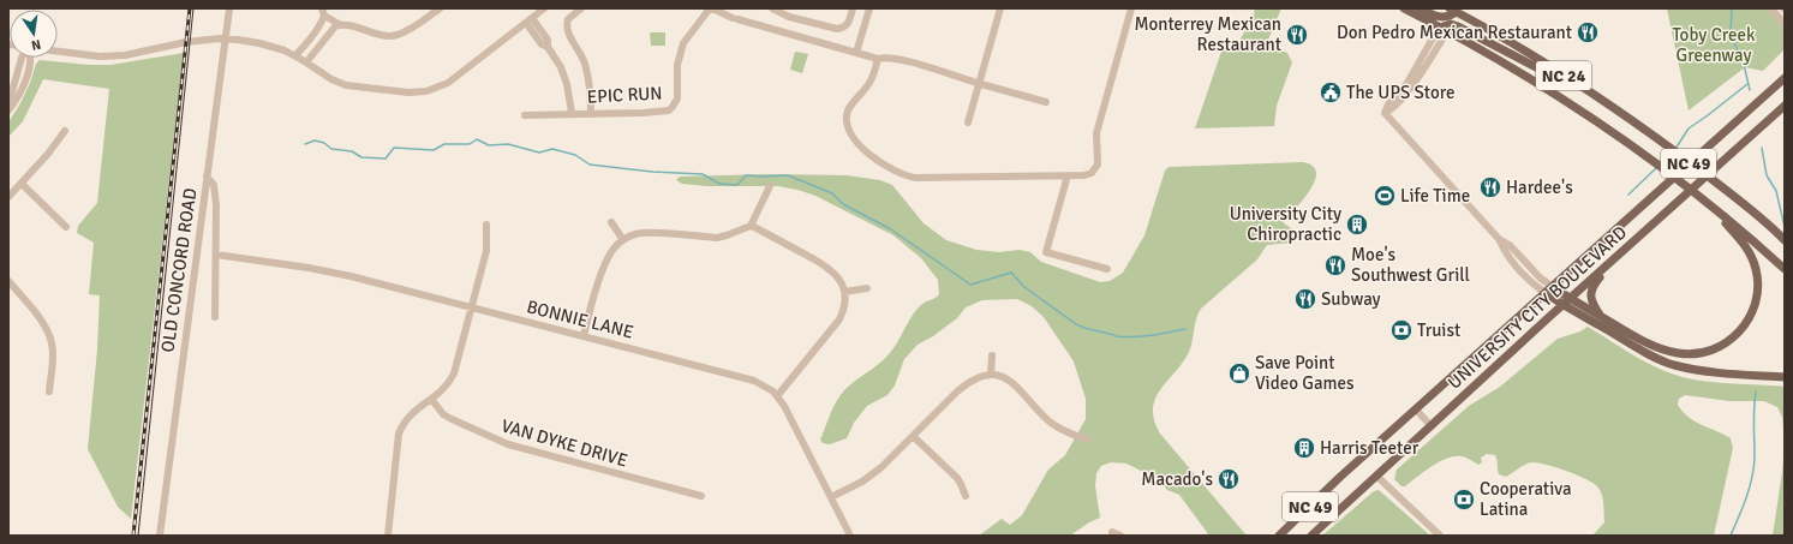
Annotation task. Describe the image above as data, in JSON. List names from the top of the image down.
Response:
{
  "streets": {
    "main road": ["NC 24", "NC 49", "UNIVERSITY CITY BOULEVARD"],
    "street": [
      "EPIC RUN",
      "OLD CONCORD ROAD",
      "BONNIE LANE",
      "VAN DYKE DRIVE"
    ]
  },
  "parks": ["Toby Creek Greenway"],
  "places": {
    "restaurant": [
      "Don Pedro Mexican Restaurant",
      "Monterrey Mexican Restaurant",
      "Hardee's",
      "Moe's Southwest Grill",
      "Subway",
      "Macado's"
    ],
    "public building": ["The UPS Store"],
    "sports": ["Life Time"],
    "building": ["University City Chiropractic", "Harris Teeter"],
    "bank": ["Truist", "Cooperativa Latina"],
    "shop": ["Save Point Video Games"]
  },
  "north": "bottom"
}
